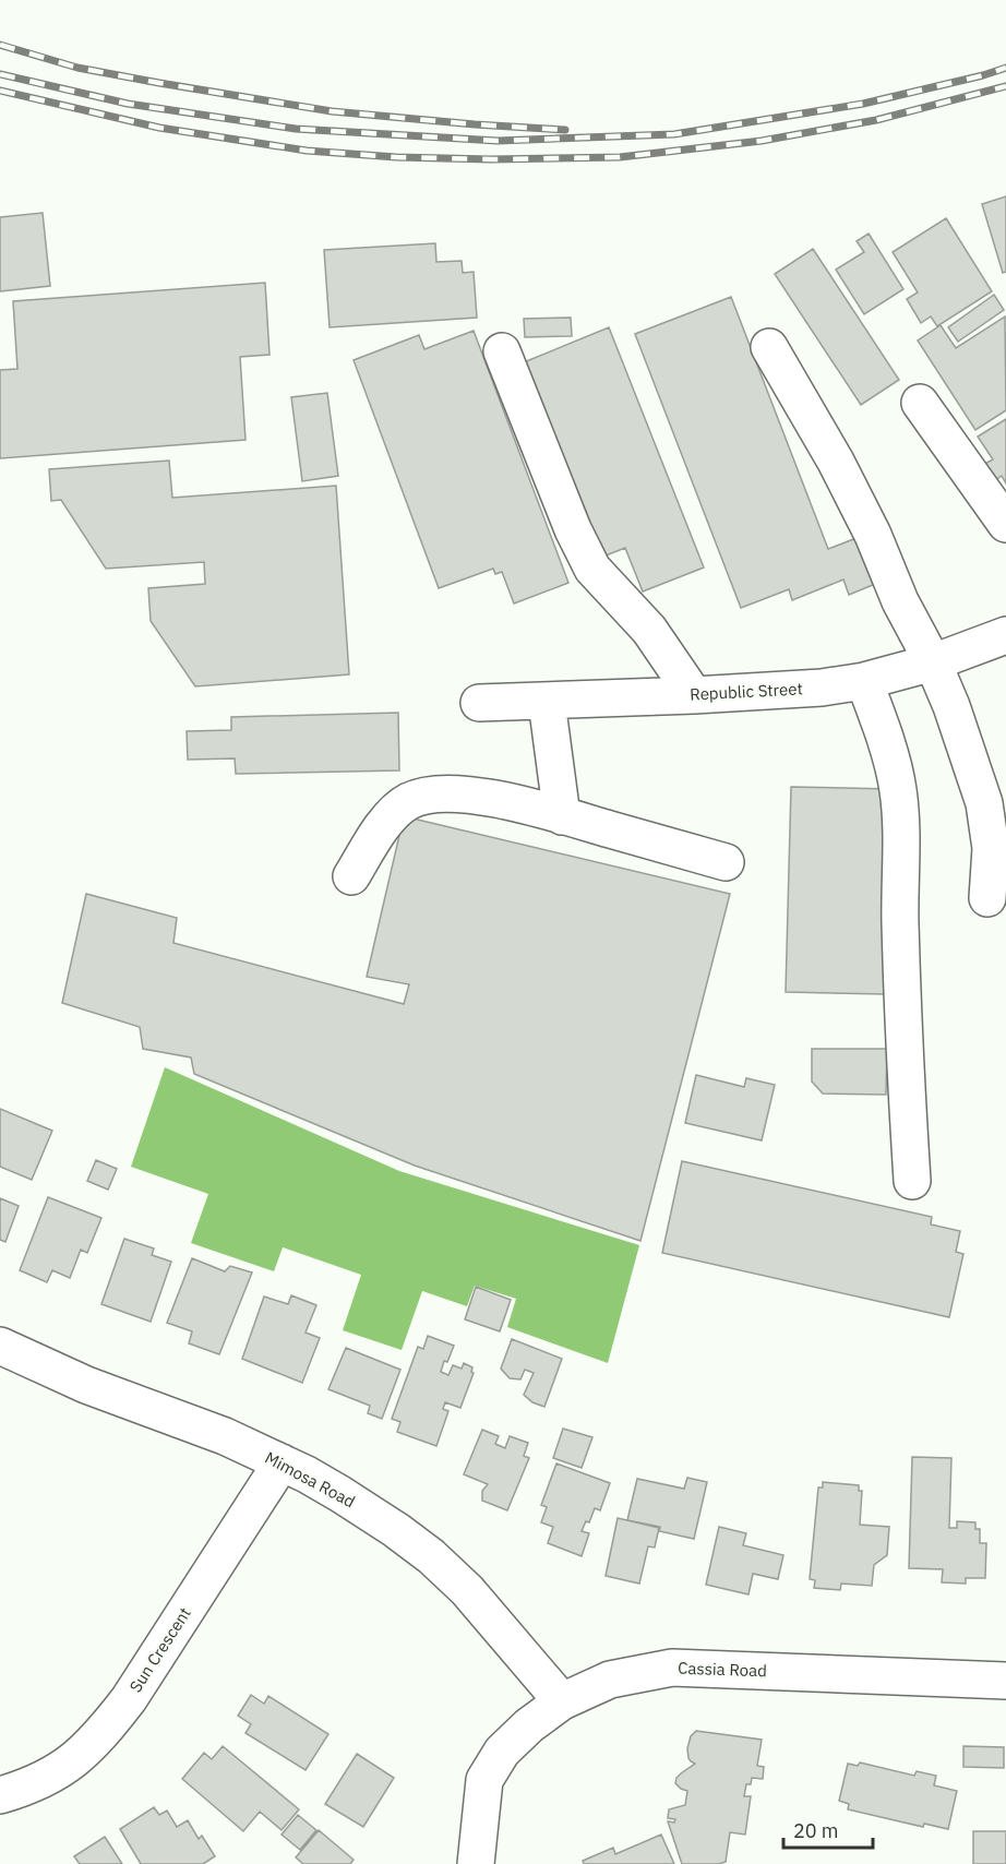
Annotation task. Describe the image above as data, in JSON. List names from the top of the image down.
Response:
{
  "streets": {
    "street": [
      "Republic Street",
      "Mimosa Road",
      "Sun Crescent",
      "Cassia Road"
    ]
  },
  "crossings": [
    ["Mimosa Road", "Sun Crescent"],
    ["Mimosa Road", "Cassia Road"]
  ],
  "scale_bar": "20 m"
}
